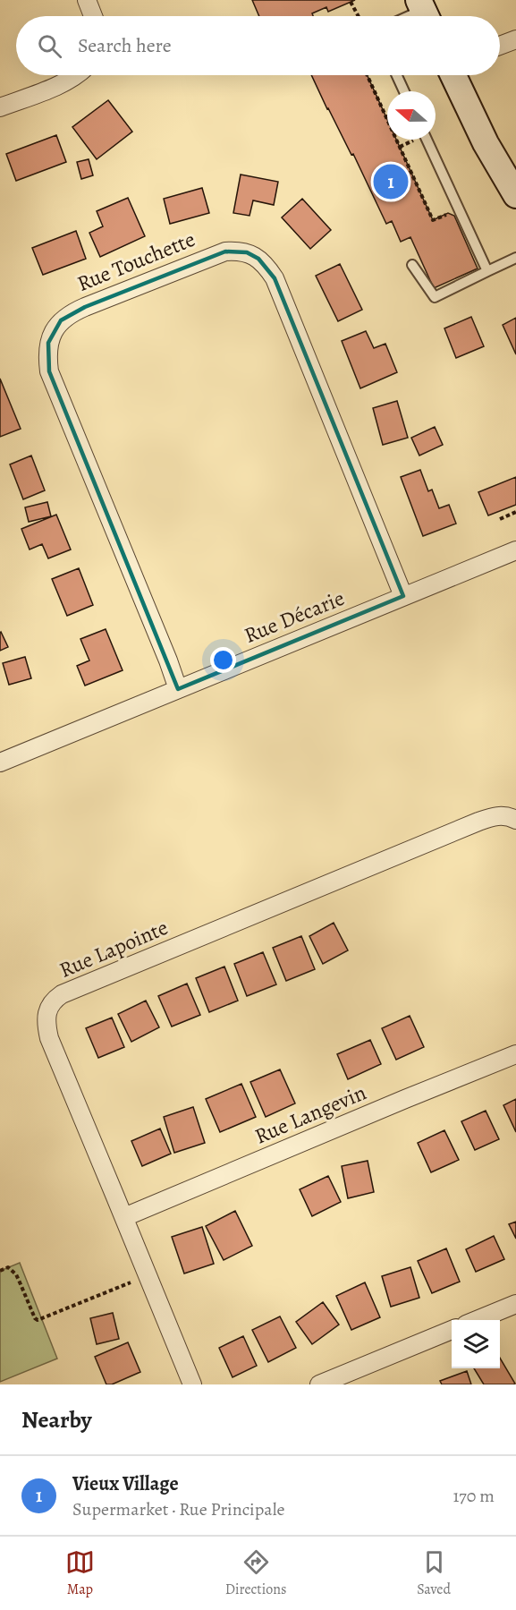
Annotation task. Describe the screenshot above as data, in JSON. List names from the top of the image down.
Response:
{
  "streets": {
    "street": [
      "Rue Touchette",
      "Rue Décarie",
      "Rue Lapointe",
      "Rue Langevin"
    ]
  },
  "crossings": [
    ["Rue Touchette", "Rue Décarie"],
    ["Rue Lapointe", "Rue Langevin"]
  ],
  "north": "left",
  "page": {
    "search": "Search here",
    "pins": "1",
    "heading": "Nearby",
    "list": [
      {
        "mark": "1",
        "name": "Vieux Village",
        "note": "Supermarket · Rue Principale",
        "value": "170 m"
      }
    ],
    "nav": ["Map", "Directions", "Saved"]
  }
}
